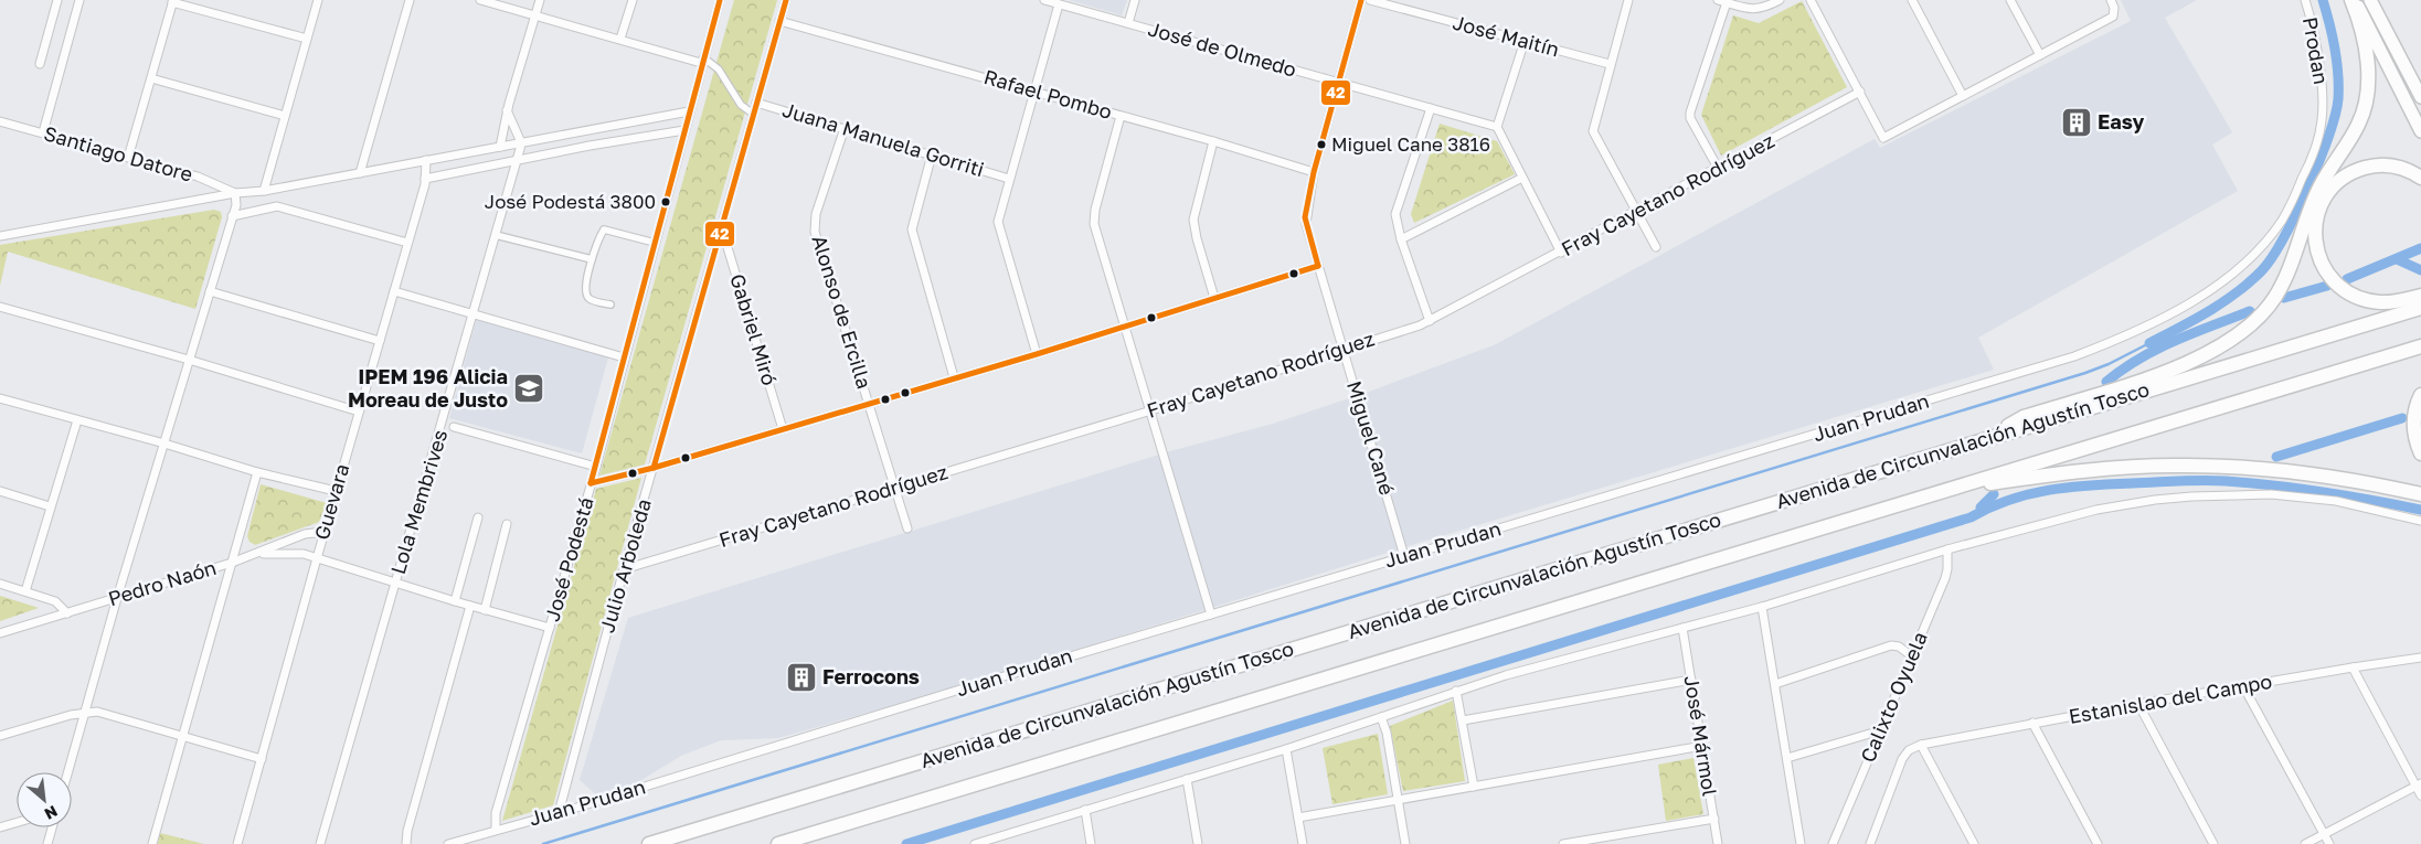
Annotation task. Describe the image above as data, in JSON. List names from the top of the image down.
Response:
{
  "streets": {
    "highway": ["Avenida de Circunvalación Agustín Tosco"],
    "street": [
      "José Maitín",
      "José de Olmedo",
      "Prodan",
      "Rafael Pombo",
      "Juana Manuela Gorriti",
      "Santiago Datore",
      "Fray Cayetano Rodríguez",
      "Alonso de Ercilla",
      "Gabriel Miró",
      "Juan Prudan",
      "Miguel Cané",
      "Guevara",
      "Lola Membrives",
      "José Podestá",
      "Julio Arboleda",
      "Pedro Naón",
      "Calixto Oyuela",
      "Estanislao del Campo",
      "José Mármol"
    ]
  },
  "crossings": [
    ["José de Olmedo", "Miguel Cané"],
    ["Prodan", "Juan Prudan"],
    ["Rafael Pombo", "Miguel Cané"],
    ["Rafael Pombo", "Julio Arboleda"],
    ["Juana Manuela Gorriti", "Alonso de Ercilla"],
    ["Juana Manuela Gorriti", "Julio Arboleda"],
    ["Fray Cayetano Rodríguez", "Alonso de Ercilla"],
    ["Fray Cayetano Rodríguez", "Miguel Cané"],
    ["Fray Cayetano Rodríguez", "Julio Arboleda"],
    ["Gabriel Miró", "Julio Arboleda"],
    ["Juan Prudan", "Miguel Cané"],
    ["Juan Prudan", "José Podestá"],
    ["Juan Prudan", "Julio Arboleda"],
    ["Guevara", "Pedro Naón"],
    ["Calixto Oyuela", "Estanislao del Campo"]
  ],
  "places": {
    "building": ["Easy", "Ferrocons"],
    "other": ["Miguel Cane 3816", "José Podestá 3800"],
    "school or university": ["IPEM 196 Alicia Moreau de Justo"]
  },
  "lines": ["transit line 42"],
  "north": "bottom right"
}
